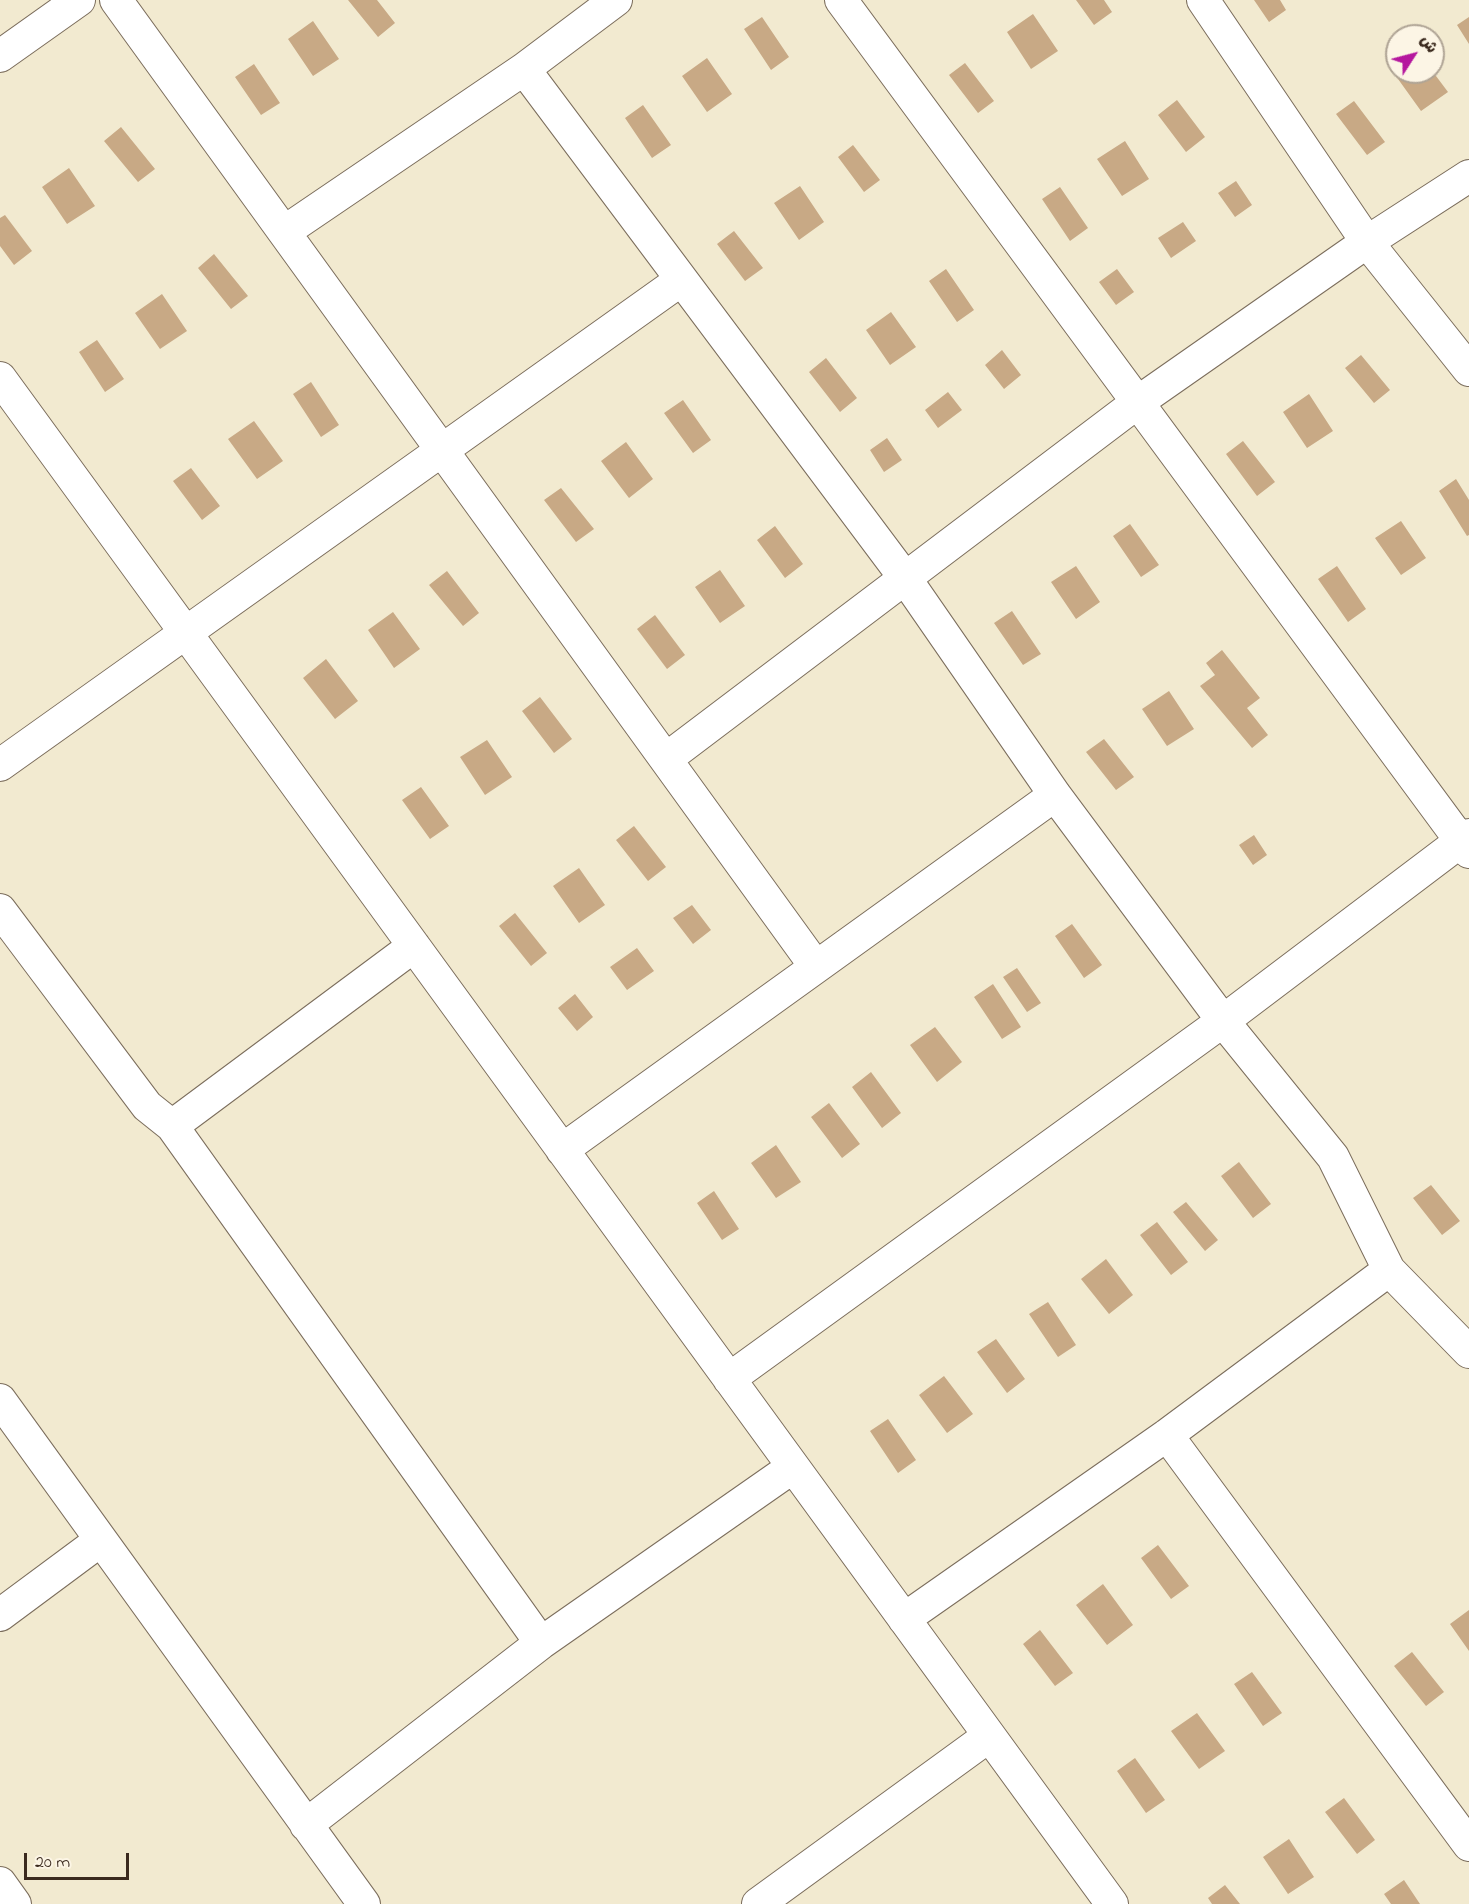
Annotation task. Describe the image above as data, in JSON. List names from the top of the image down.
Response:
{
  "scale_bar": "20 m",
  "north": "top right"
}
